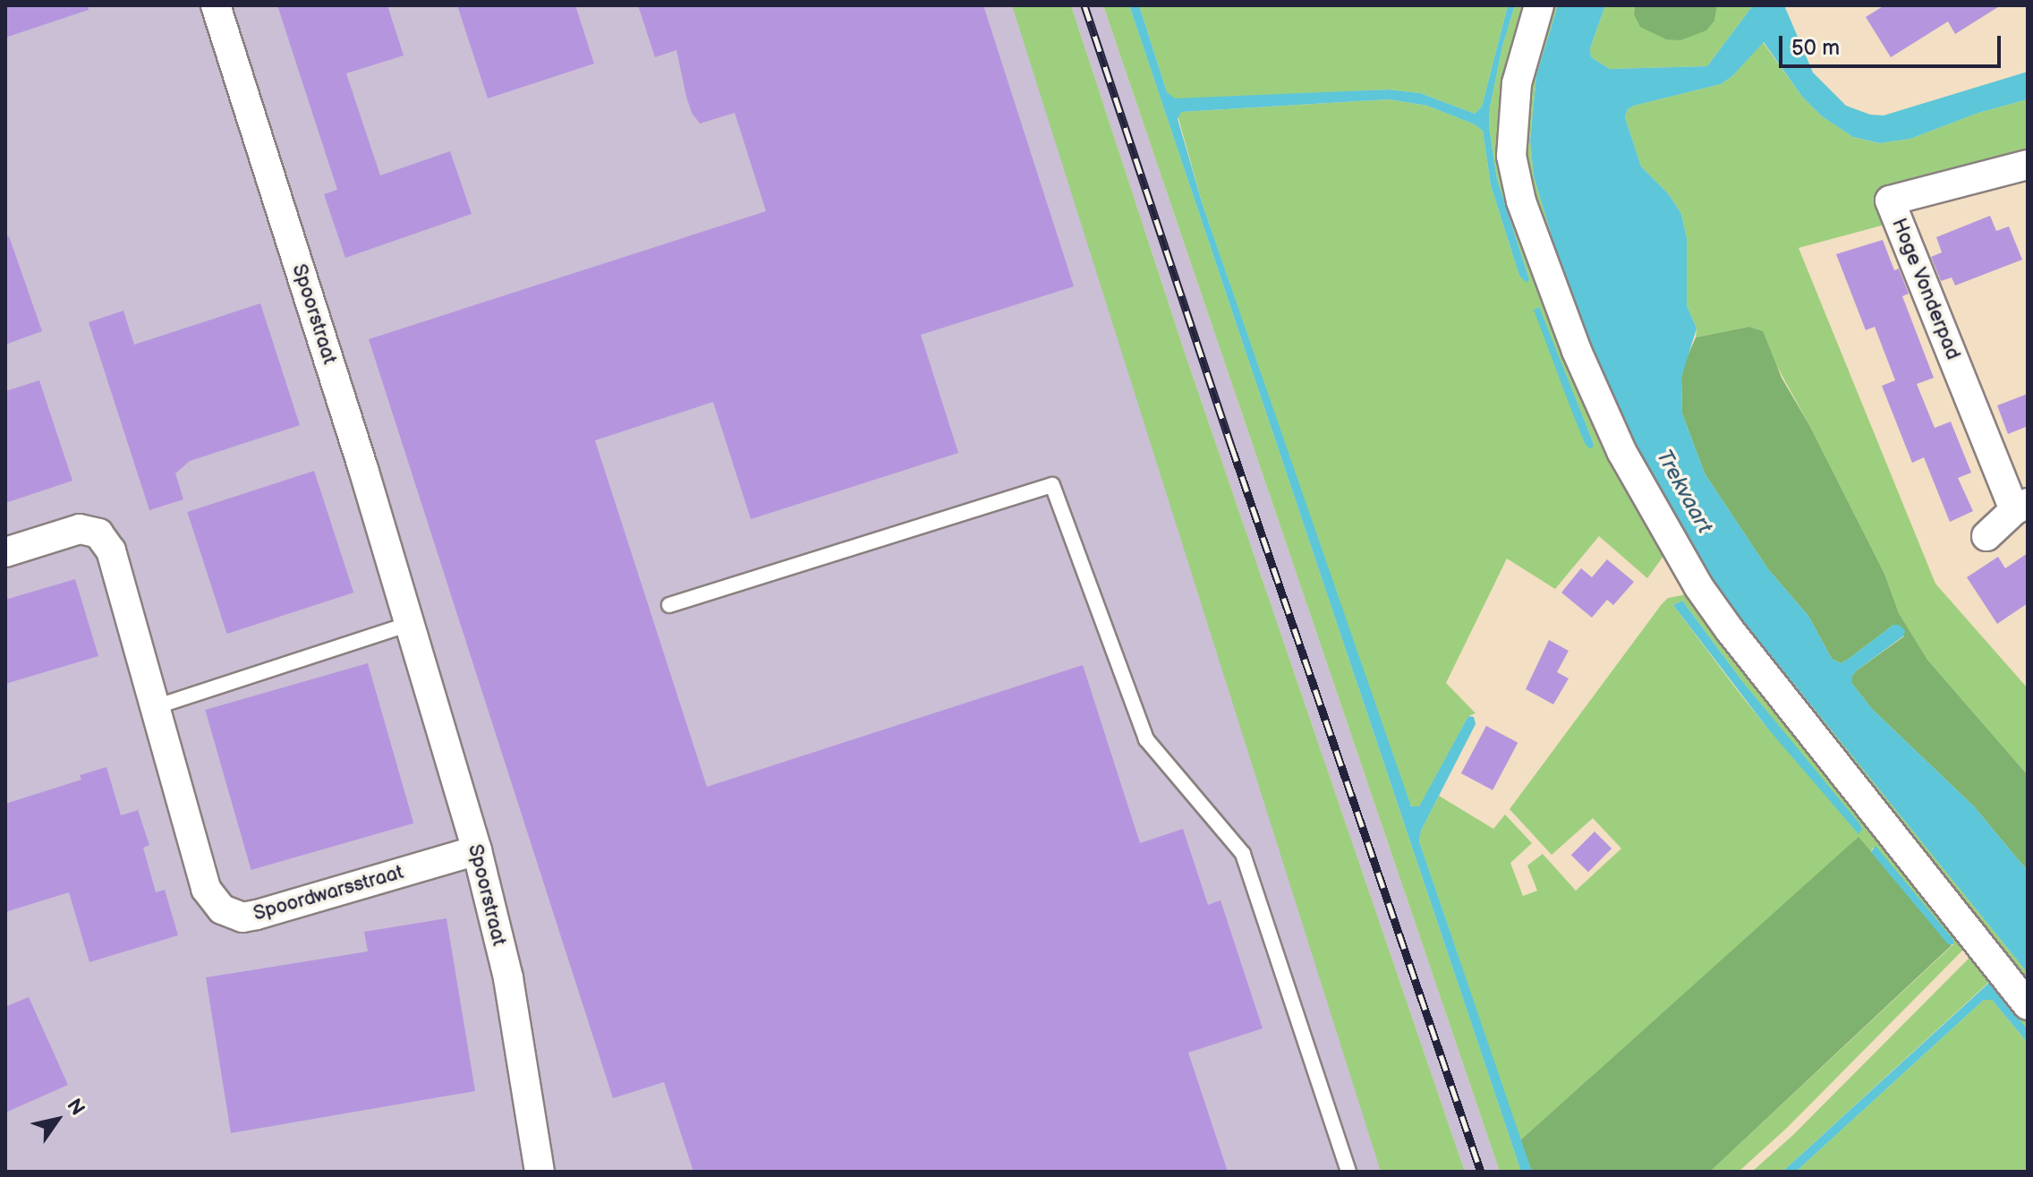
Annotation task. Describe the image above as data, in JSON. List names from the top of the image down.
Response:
{
  "streets": {
    "street": ["Hoge Vonderpad", "Spoorstraat", "Spoordwarsstraat"]
  },
  "crossings": [
    ["Spoorstraat", "Spoordwarsstraat"]
  ],
  "water": ["Trekvaart"],
  "scale_bar": "50 m",
  "north": "top right"
}
